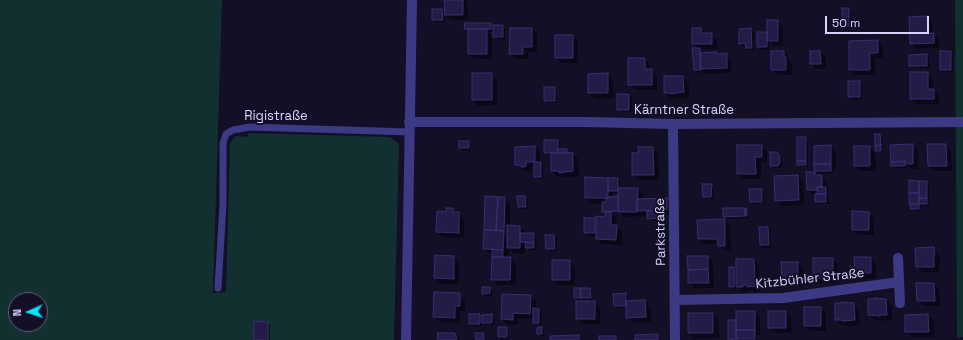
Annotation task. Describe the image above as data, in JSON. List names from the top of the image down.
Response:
{
  "streets": {
    "street": ["Kärntner Straße", "Parkstraße", "Kitzbühler Straße"],
    "lane": ["Rigistraße"]
  },
  "crossings": [
    ["Kärntner Straße", "Rigistraße"],
    ["Kärntner Straße", "Parkstraße"],
    ["Parkstraße", "Kitzbühler Straße"]
  ],
  "scale_bar": "50 m",
  "north": "left"
}
